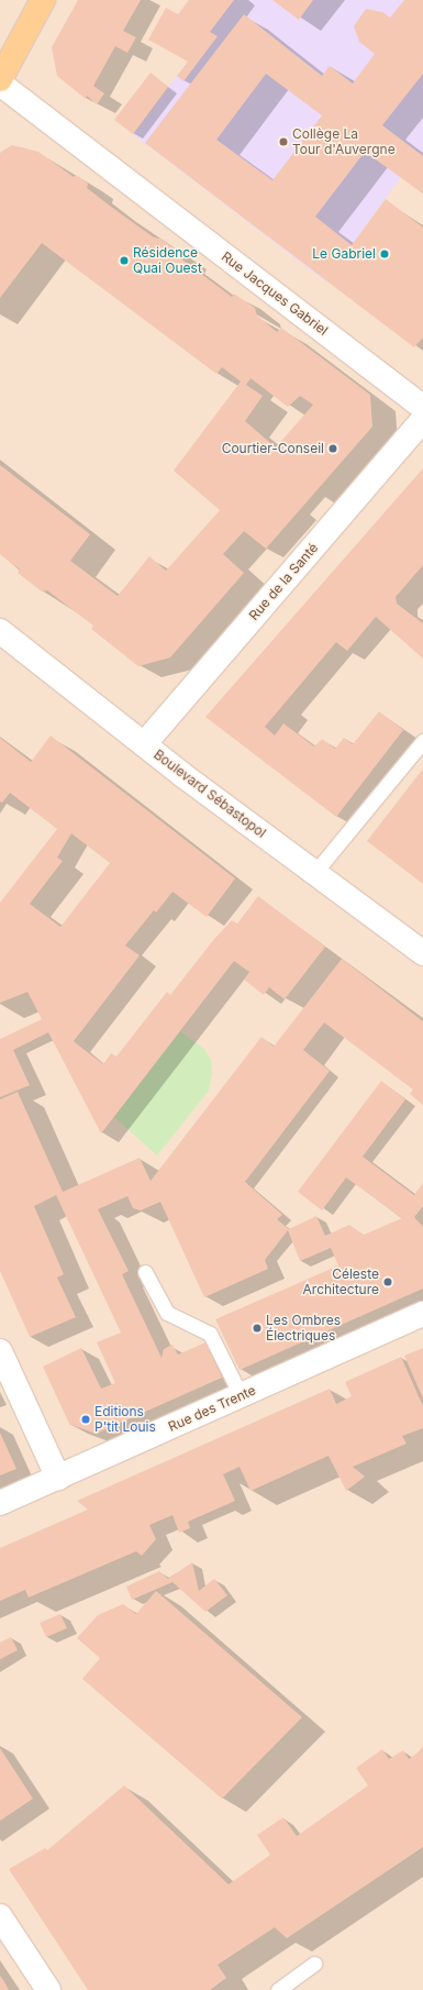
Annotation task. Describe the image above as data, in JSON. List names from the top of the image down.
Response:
{
  "streets": {
    "street": [
      "Rue Jacques Gabriel",
      "Rue de la Santé",
      "Boulevard Sébastopol",
      "Rue des Trente"
    ]
  },
  "crossings": [
    ["Rue de la Santé", "Boulevard Sébastopol"]
  ],
  "places": [
    "Collège La Tour d'Auvergne",
    "Le Gabriel",
    "Résidence Quai Ouest",
    "Courtier-Conseil",
    "Céleste Architecture",
    "Les Ombres Électriques",
    "Editions P'tit Louis"
  ]
}
